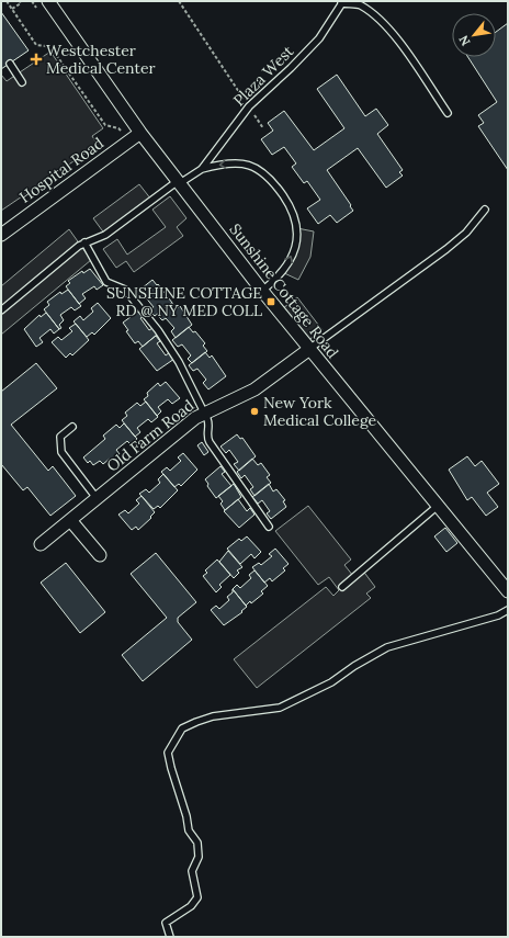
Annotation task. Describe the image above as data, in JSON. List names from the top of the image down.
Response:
{
  "streets": {
    "street": ["Hospital Road", "Sunshine Cottage Road", "Old Farm Road"],
    "lane": ["Plaza West"]
  },
  "crossings": [
    ["Plaza West", "Sunshine Cottage Road"],
    ["Hospital Road", "Sunshine Cottage Road"],
    ["Sunshine Cottage Road", "Old Farm Road"]
  ],
  "places": {
    "health": ["Westchester Medical Center"],
    "transit": ["SUNSHINE COTTAGE RD @ NY MED COLL"],
    "other": ["New York Medical College"]
  },
  "north": "bottom left"
}
